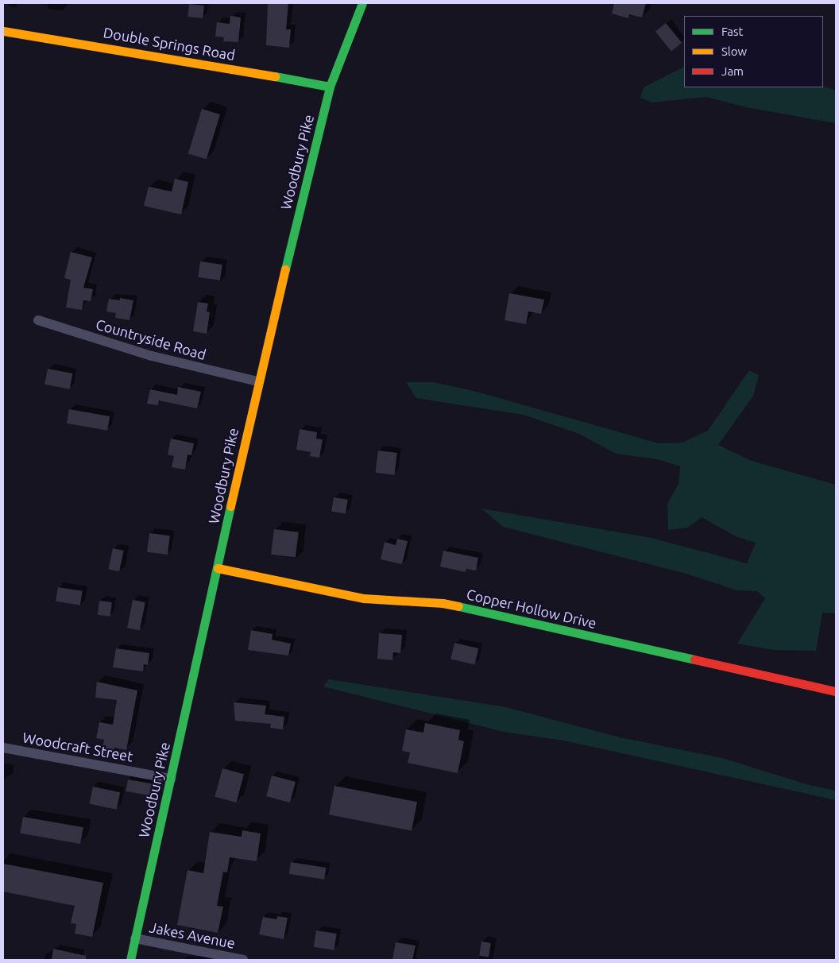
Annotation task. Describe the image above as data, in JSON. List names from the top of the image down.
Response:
{
  "streets": {
    "street": [
      "Double Springs Road",
      "Woodbury Pike",
      "Countryside Road",
      "Copper Hollow Drive",
      "Woodcraft Street",
      "Jakes Avenue"
    ]
  },
  "crossings": [
    ["Double Springs Road", "Woodbury Pike"],
    ["Woodbury Pike", "Countryside Road"],
    ["Woodbury Pike", "Copper Hollow Drive"],
    ["Woodbury Pike", "Woodcraft Street"],
    ["Woodbury Pike", "Jakes Avenue"]
  ],
  "legend": ["Fast", "Slow", "Jam"]
}
